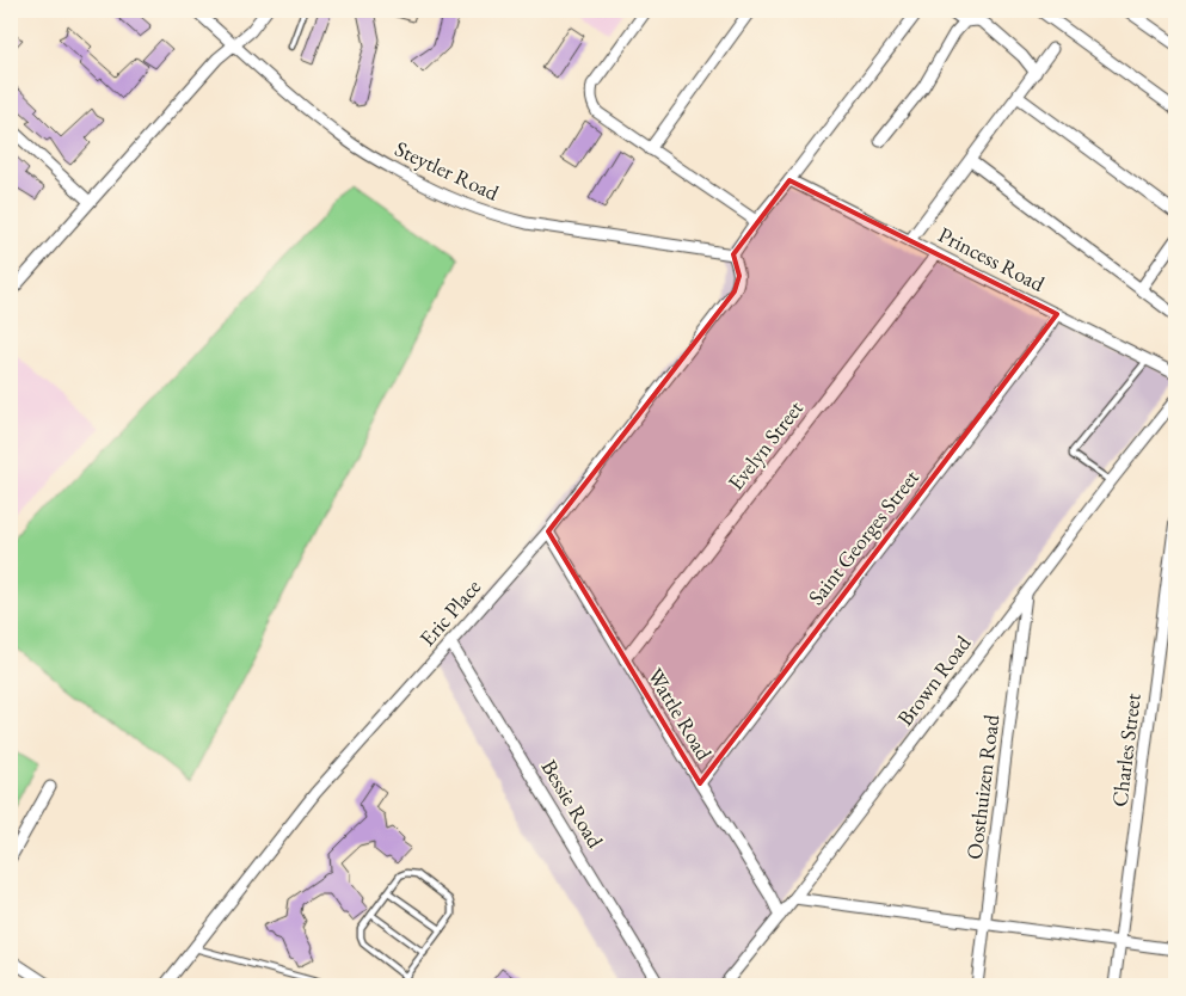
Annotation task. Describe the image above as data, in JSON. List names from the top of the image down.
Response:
{
  "streets": {
    "street": [
      "Steytler Road",
      "Princess Road",
      "Evelyn Street",
      "Saint Georges Street",
      "Eric Place",
      "Brown Road",
      "Wattle Road",
      "Charles Street",
      "Oosthuizen Road",
      "Bessie Road"
    ]
  },
  "crossings": [
    ["Steytler Road", "Eric Place"],
    ["Princess Road", "Evelyn Street"],
    ["Princess Road", "Saint Georges Street"],
    ["Evelyn Street", "Wattle Road"],
    ["Saint Georges Street", "Wattle Road"],
    ["Eric Place", "Wattle Road"],
    ["Eric Place", "Bessie Road"],
    ["Brown Road", "Wattle Road"],
    ["Brown Road", "Oosthuizen Road"]
  ]
}
